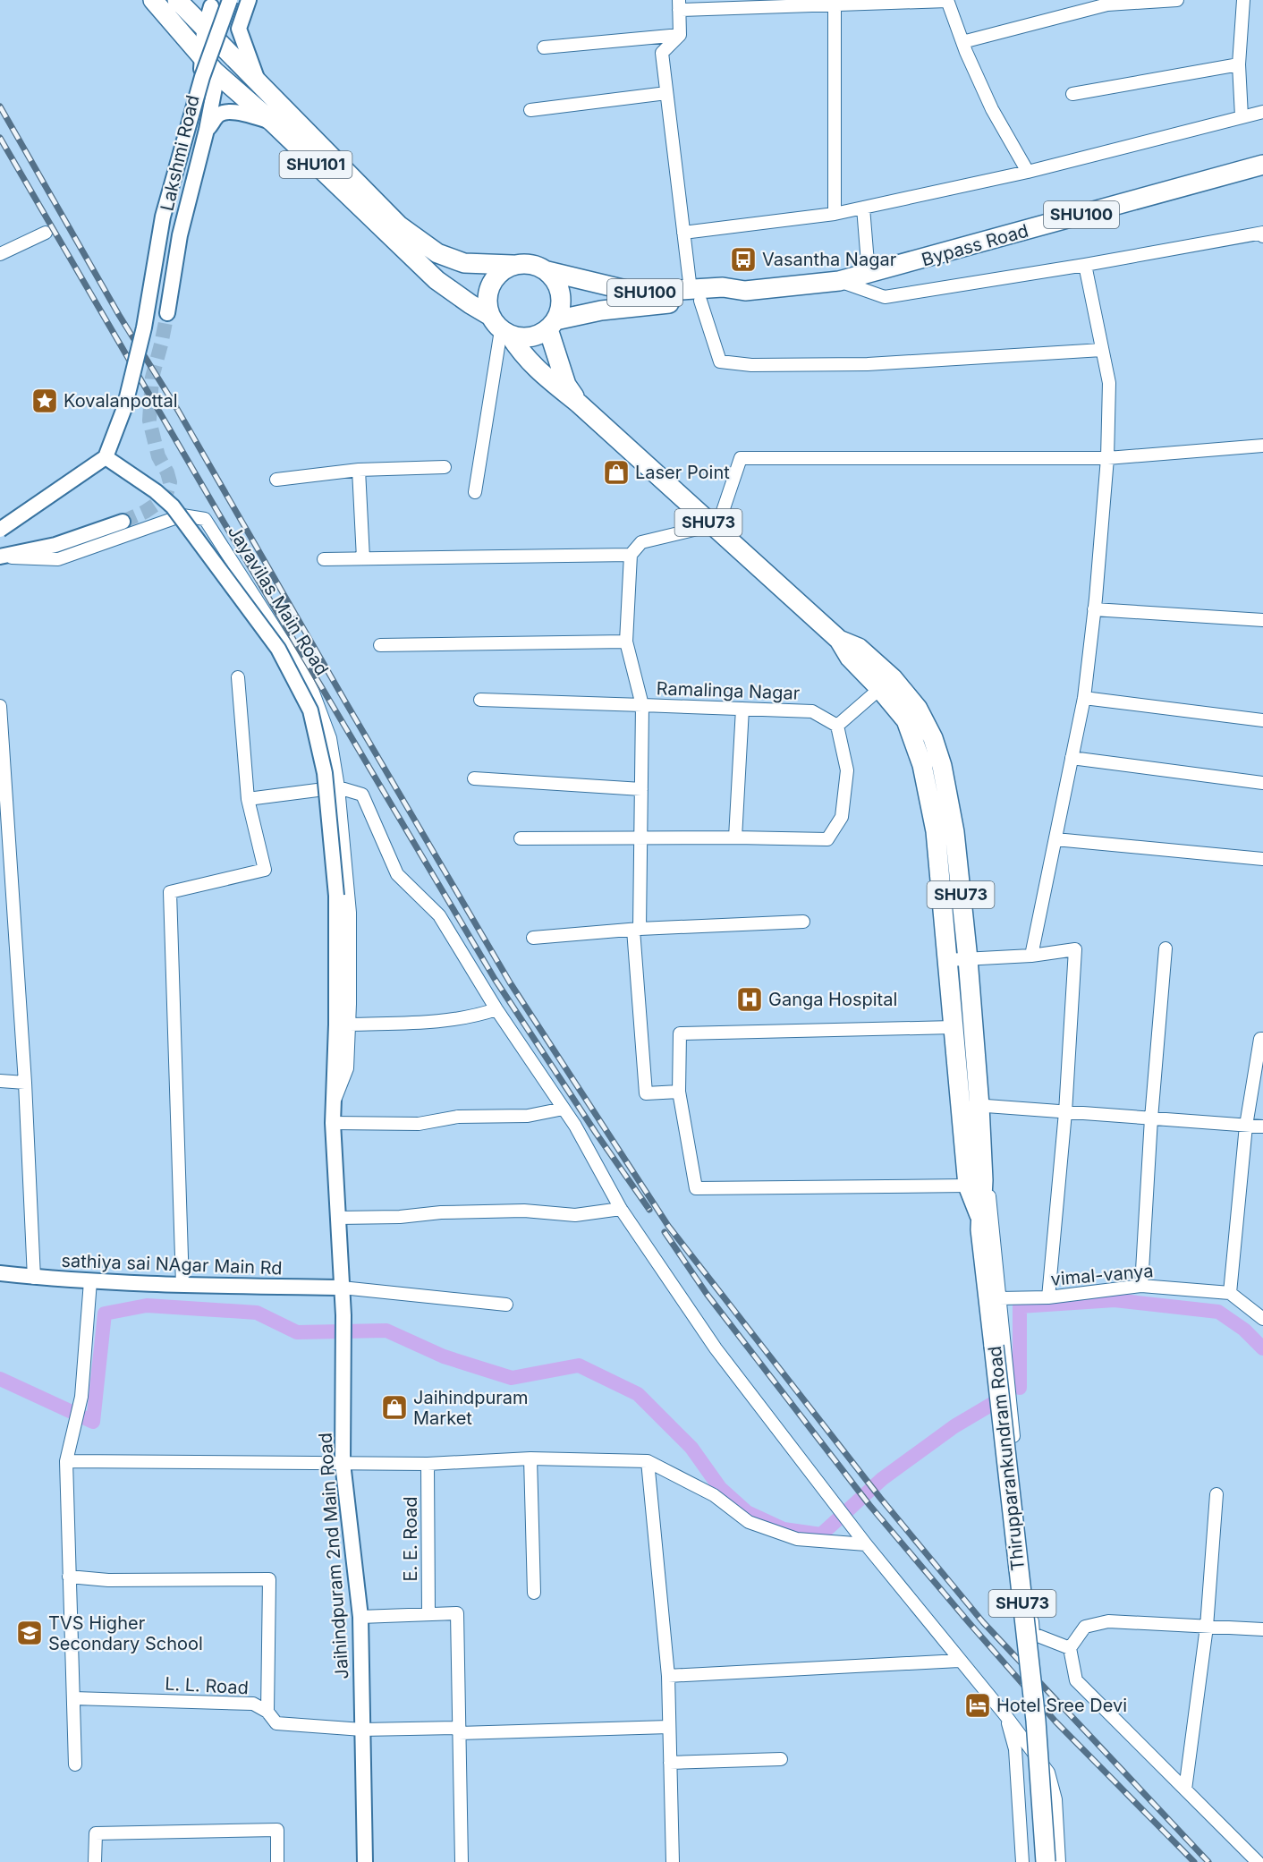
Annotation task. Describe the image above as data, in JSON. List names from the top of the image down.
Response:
{
  "streets": {
    "main road": [
      "SHU101",
      "SHU100",
      "Bypass Road",
      "SHU73",
      "Thirupparankundram Road"
    ],
    "street": [
      "Lakshmi Road",
      "Jayavilas Main Road",
      "Ramalinga Nagar",
      "sathiya sai NAgar Main Rd",
      "vimal-vanya",
      "E. E. Road",
      "Jaihindpuram 2nd Main Road",
      "L. L. Road"
    ]
  },
  "crossings": [
    ["Lakshmi Road", "SHU101"],
    ["Lakshmi Road", "Thirupparankundram Road"],
    ["SHU101", "Bypass Road"],
    ["SHU101", "Thirupparankundram Road"],
    ["Bypass Road", "Thirupparankundram Road"],
    ["Jayavilas Main Road", "sathiya sai NAgar Main Rd"],
    ["Jayavilas Main Road", "Jaihindpuram 2nd Main Road"],
    ["Jaihindpuram 2nd Main Road", "L. L. Road"]
  ],
  "places": {
    "bus stop": ["Vasantha Nagar"],
    "place": ["Kovalanpottal"],
    "shop": ["Laser Point", "Jaihindpuram Market"],
    "hospital": ["Ganga Hospital"],
    "school or university": ["TVS Higher Secondary School"],
    "hotel": ["Hotel Sree Devi"]
  }
}
